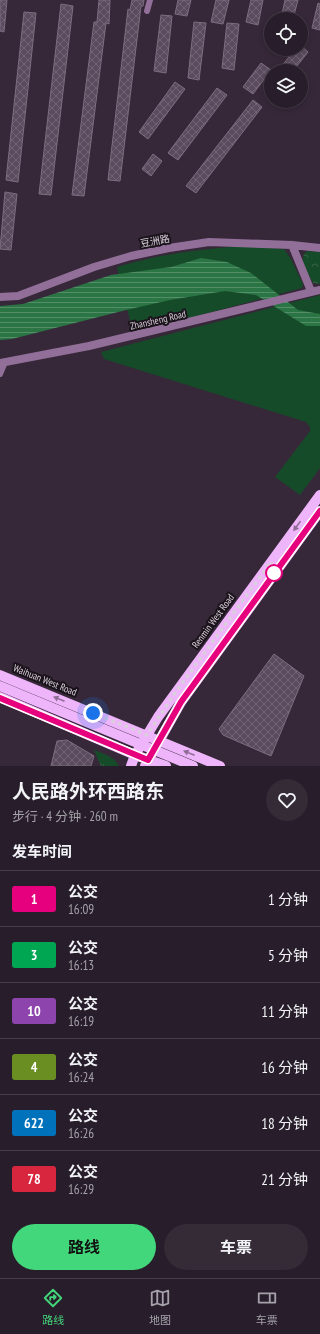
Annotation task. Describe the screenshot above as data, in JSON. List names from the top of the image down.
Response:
{
  "streets": {
    "main road": ["Renmin West Road", "Waihuan West Road"],
    "street": ["豆洲路", "Zhansheng Road"]
  },
  "crossings": [
    ["Renmin West Road", "Waihuan West Road"]
  ],
  "lines": ["bus line 1"],
  "page": {
    "heading": [
      ["人民路外环西路东", "步行 · 4 分钟 · 260 m"],
      "发车时间"
    ],
    "list": [
      {
        "mark": "1",
        "name": "公交",
        "note": "16:09",
        "value": "1 分钟"
      },
      {
        "mark": "3",
        "name": "公交",
        "note": "16:13",
        "value": "5 分钟"
      },
      {
        "mark": "10",
        "name": "公交",
        "note": "16:19",
        "value": "11 分钟"
      },
      {
        "mark": "4",
        "name": "公交",
        "note": "16:24",
        "value": "16 分钟"
      },
      {
        "mark": "622",
        "name": "公交",
        "note": "16:26",
        "value": "18 分钟"
      },
      {
        "mark": "78",
        "name": "公交",
        "note": "16:29",
        "value": "21 分钟"
      }
    ],
    "buttons": ["路线", "车票"],
    "tabs": ["路线", "地图", "车票"]
  }
}
